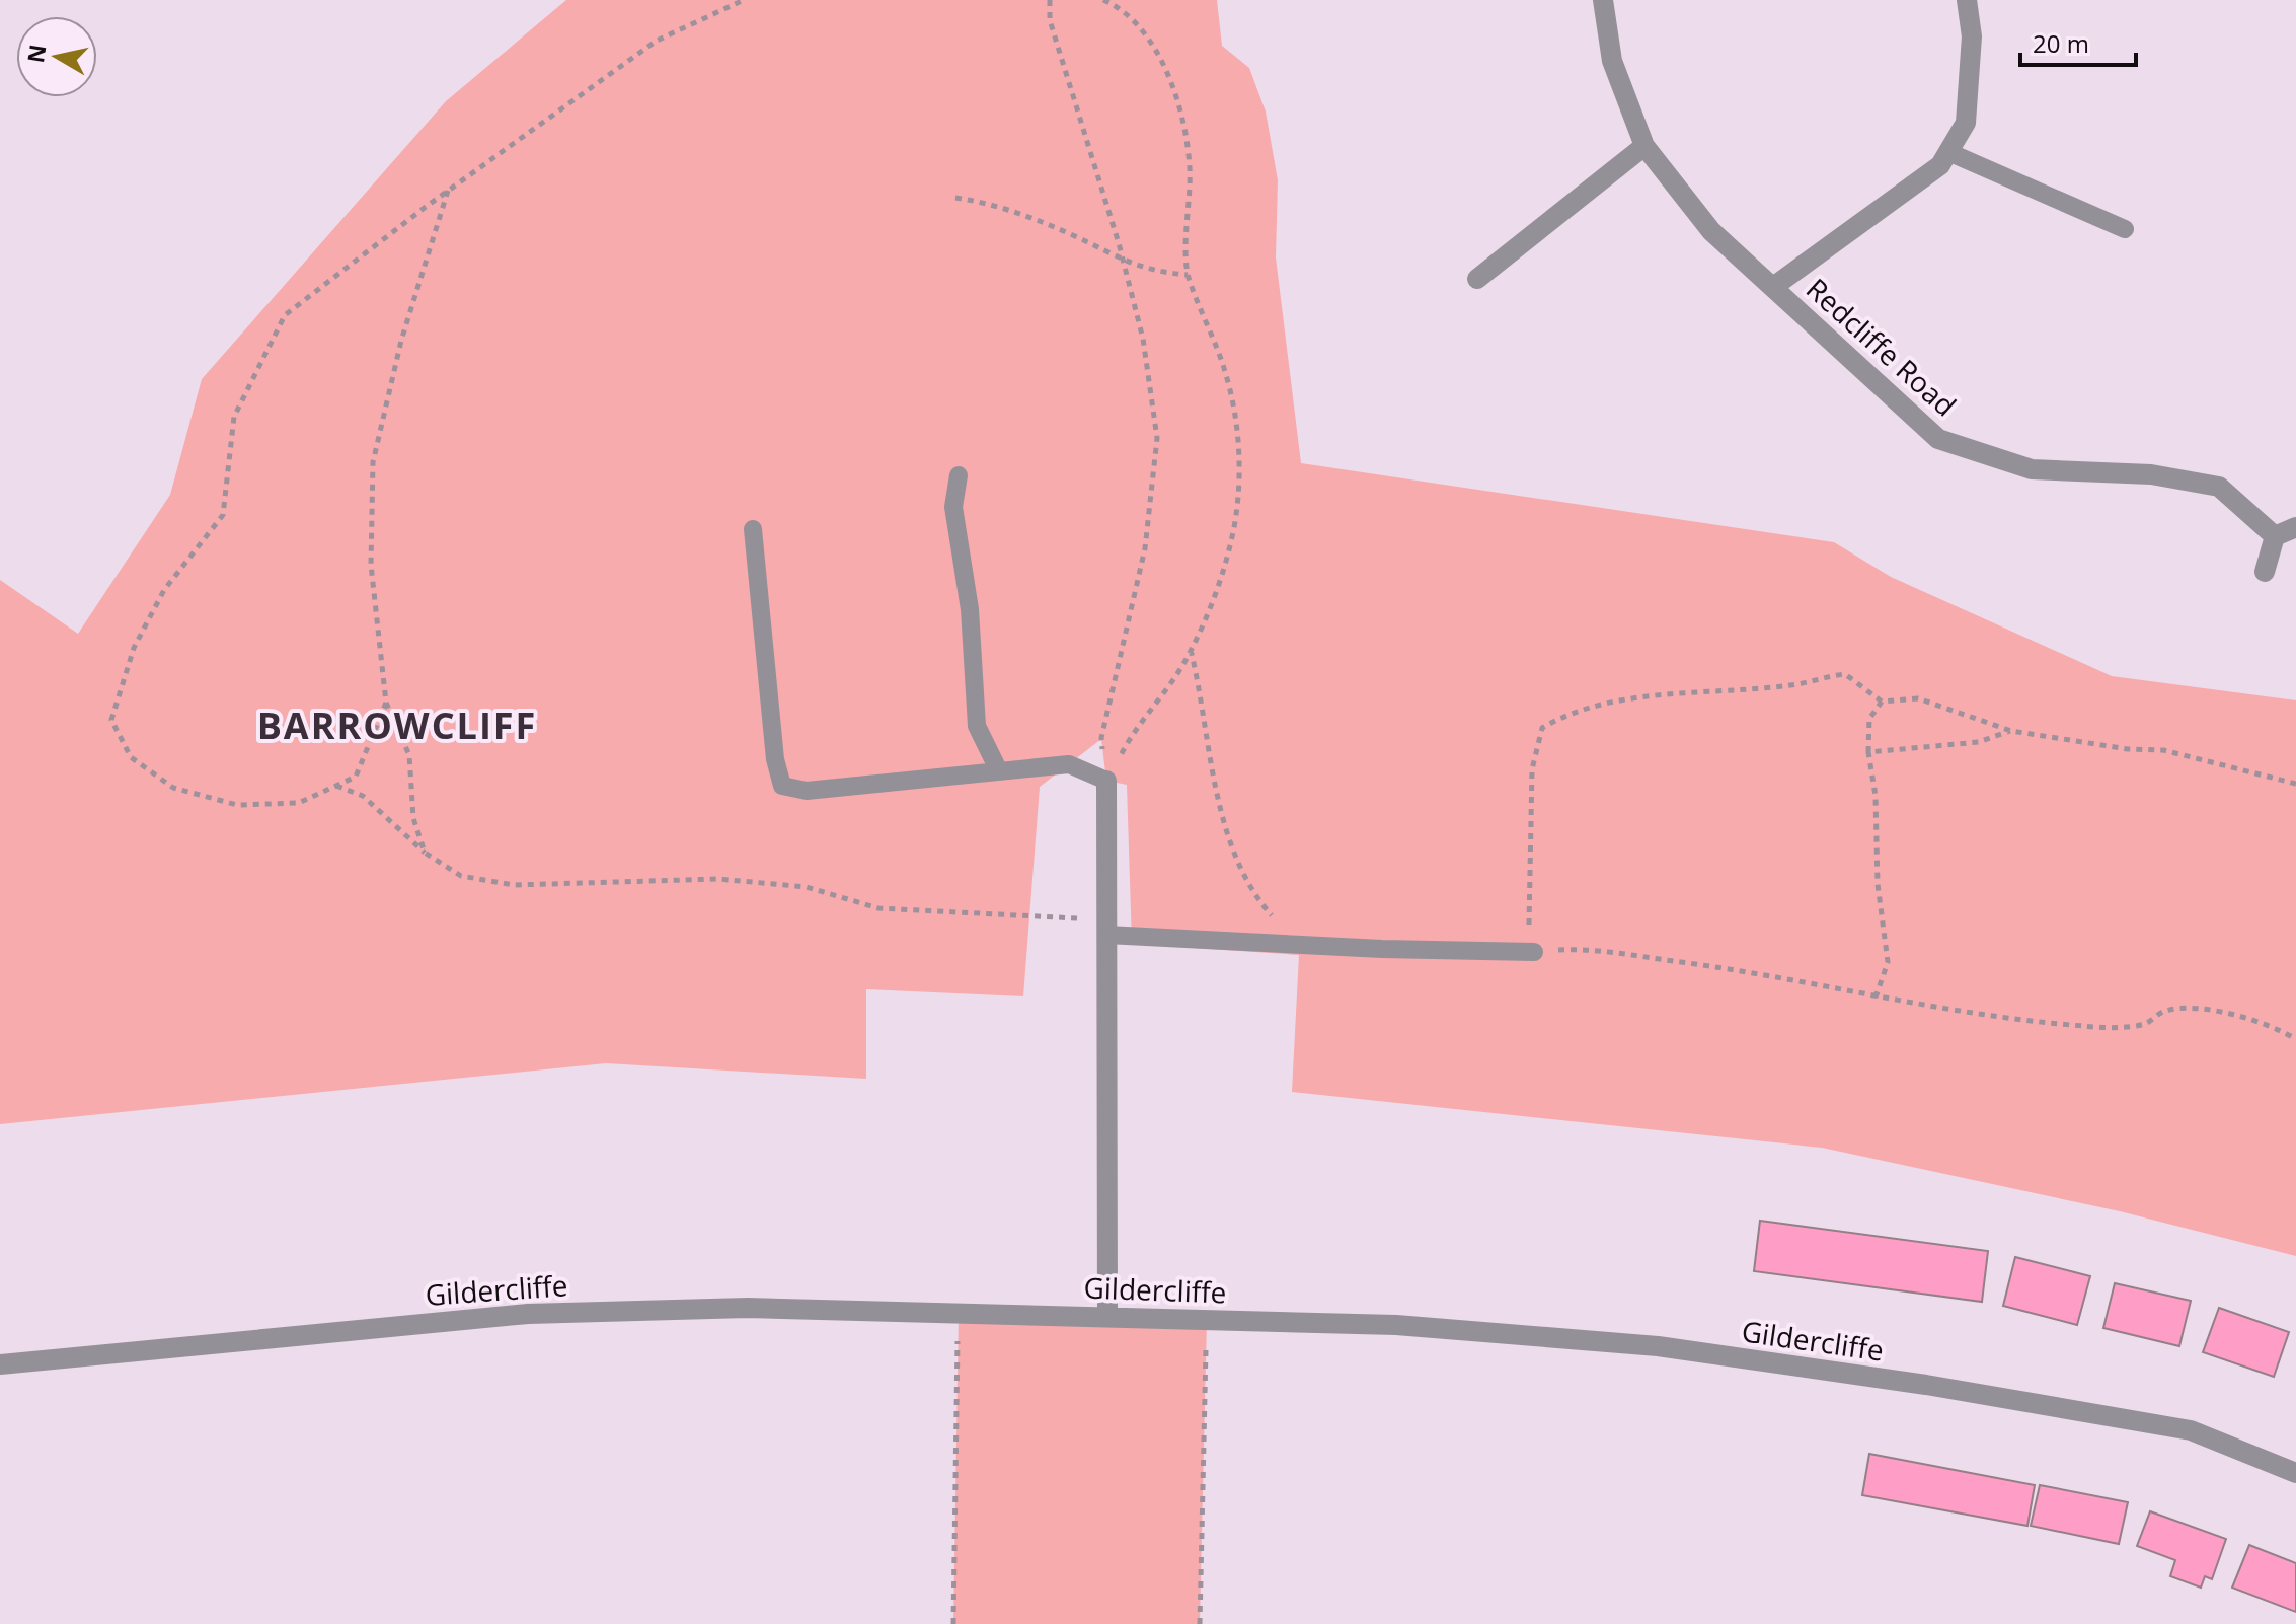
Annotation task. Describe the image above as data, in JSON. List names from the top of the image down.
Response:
{
  "streets": {
    "street": ["Redcliffe Road", "Gildercliffe"]
  },
  "districts": ["BARROWCLIFF"],
  "scale_bar": "20 m",
  "north": "left"
}
